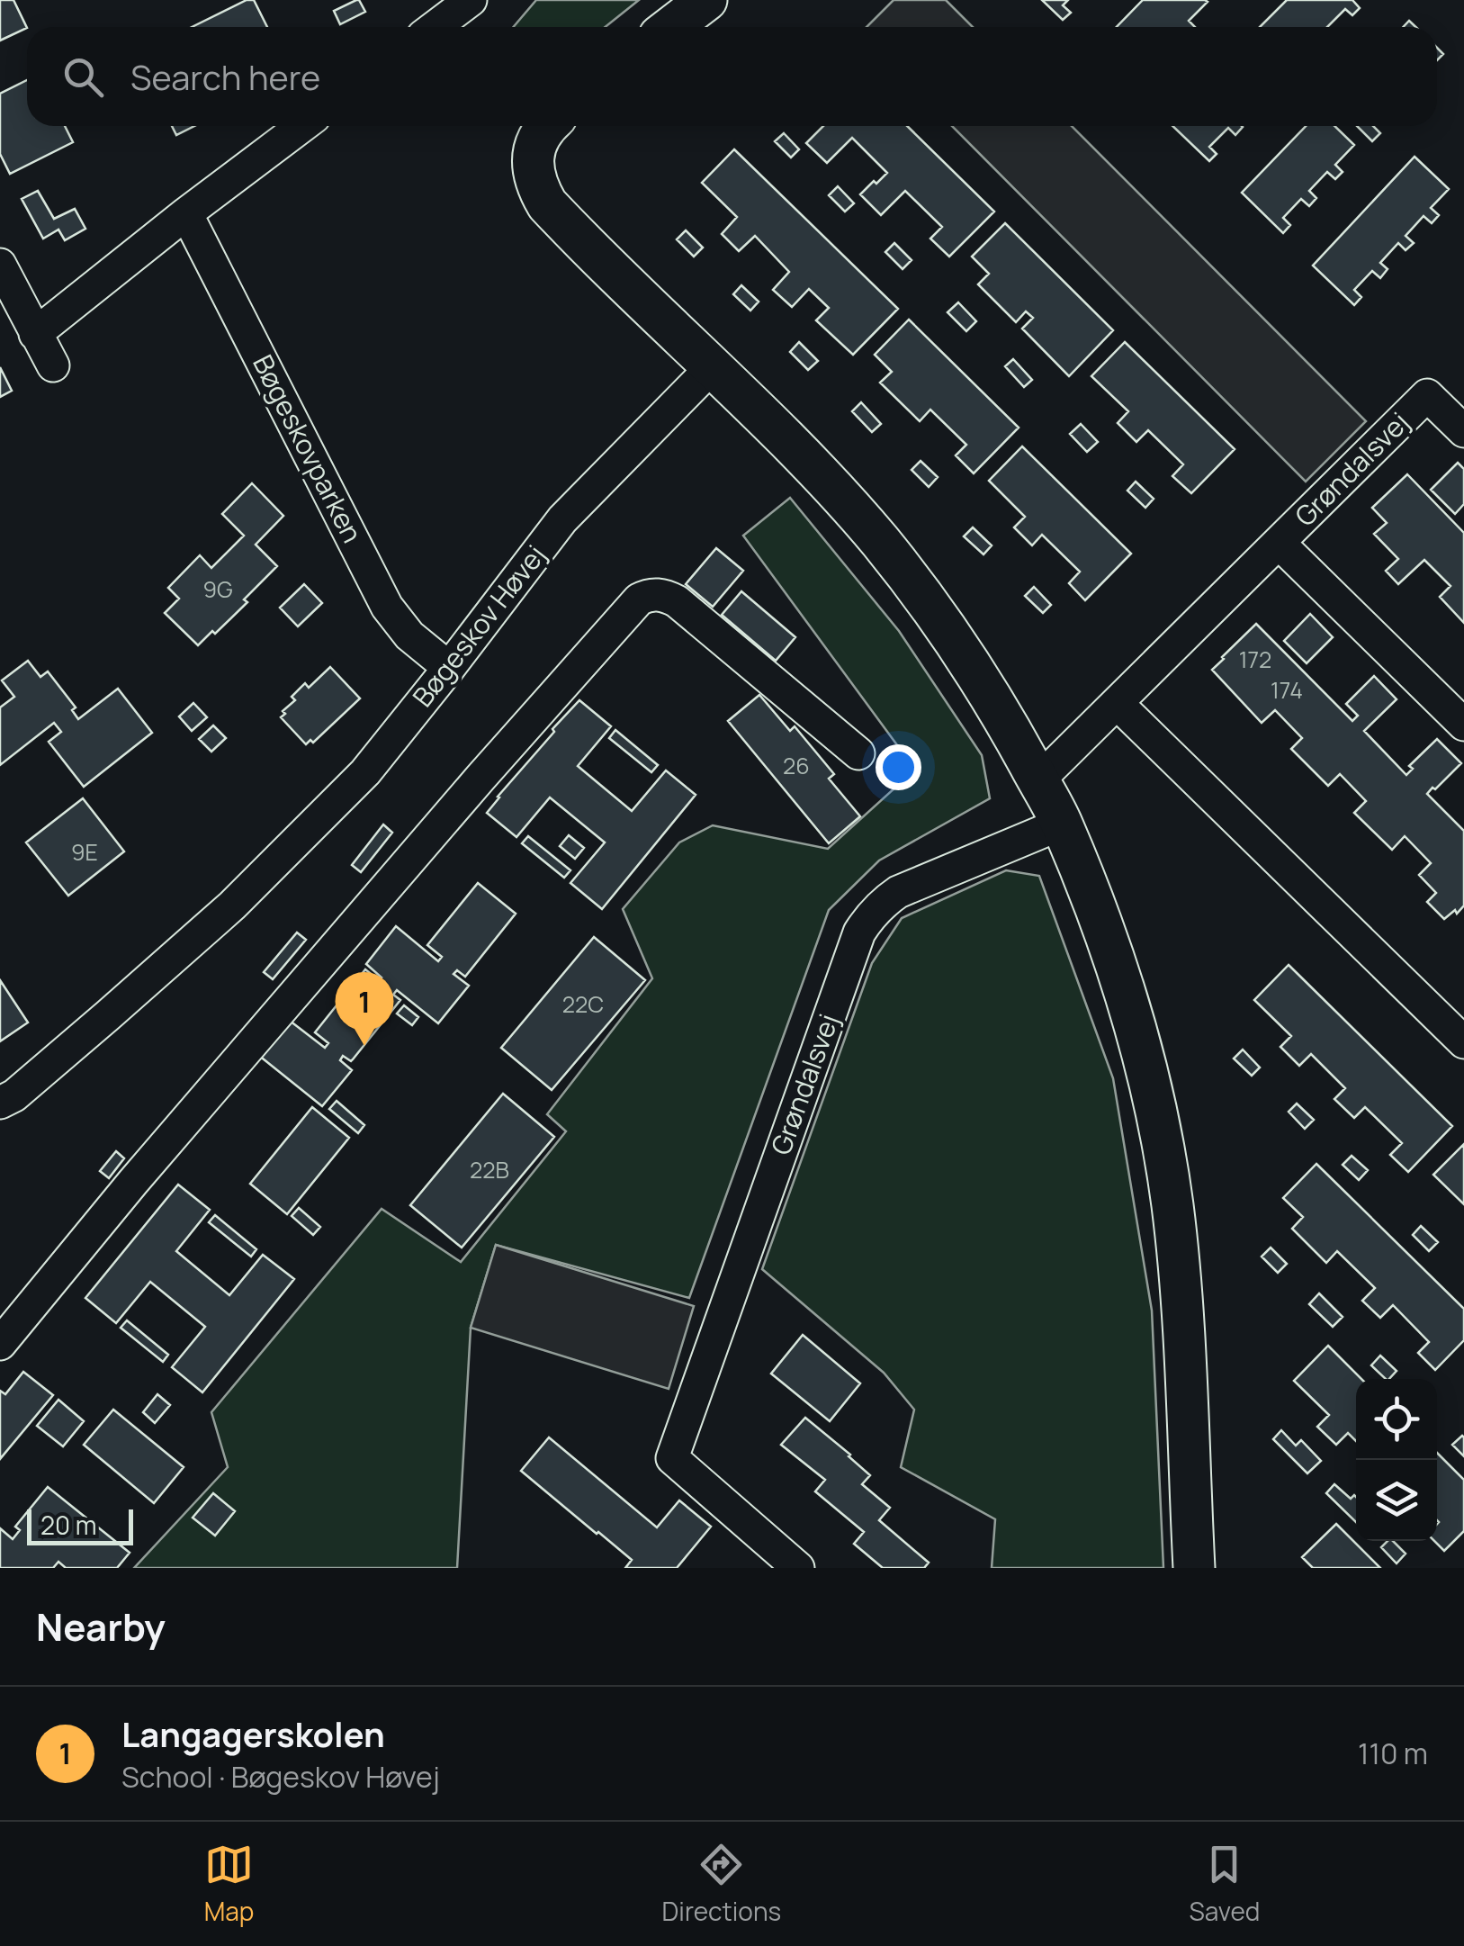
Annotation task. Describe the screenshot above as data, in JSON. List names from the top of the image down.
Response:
{
  "streets": {
    "street": ["Bøgeskovparken", "Grøndalsvej", "Bøgeskov Høvej"]
  },
  "crossings": [
    ["Bøgeskovparken", "Bøgeskov Høvej"]
  ],
  "house_numbers": [
    "9G",
    "172",
    "174",
    "26",
    "9E",
    "22C",
    "22B"
  ],
  "scale_bar": "20 m",
  "page": {
    "search": "Search here",
    "pins": "1",
    "scale": "20 m",
    "heading": "Nearby",
    "list": [
      {
        "mark": "1",
        "name": "Langagerskolen",
        "note": "School · Bøgeskov Høvej",
        "value": "110 m"
      }
    ],
    "nav": ["Map", "Directions", "Saved"]
  }
}
